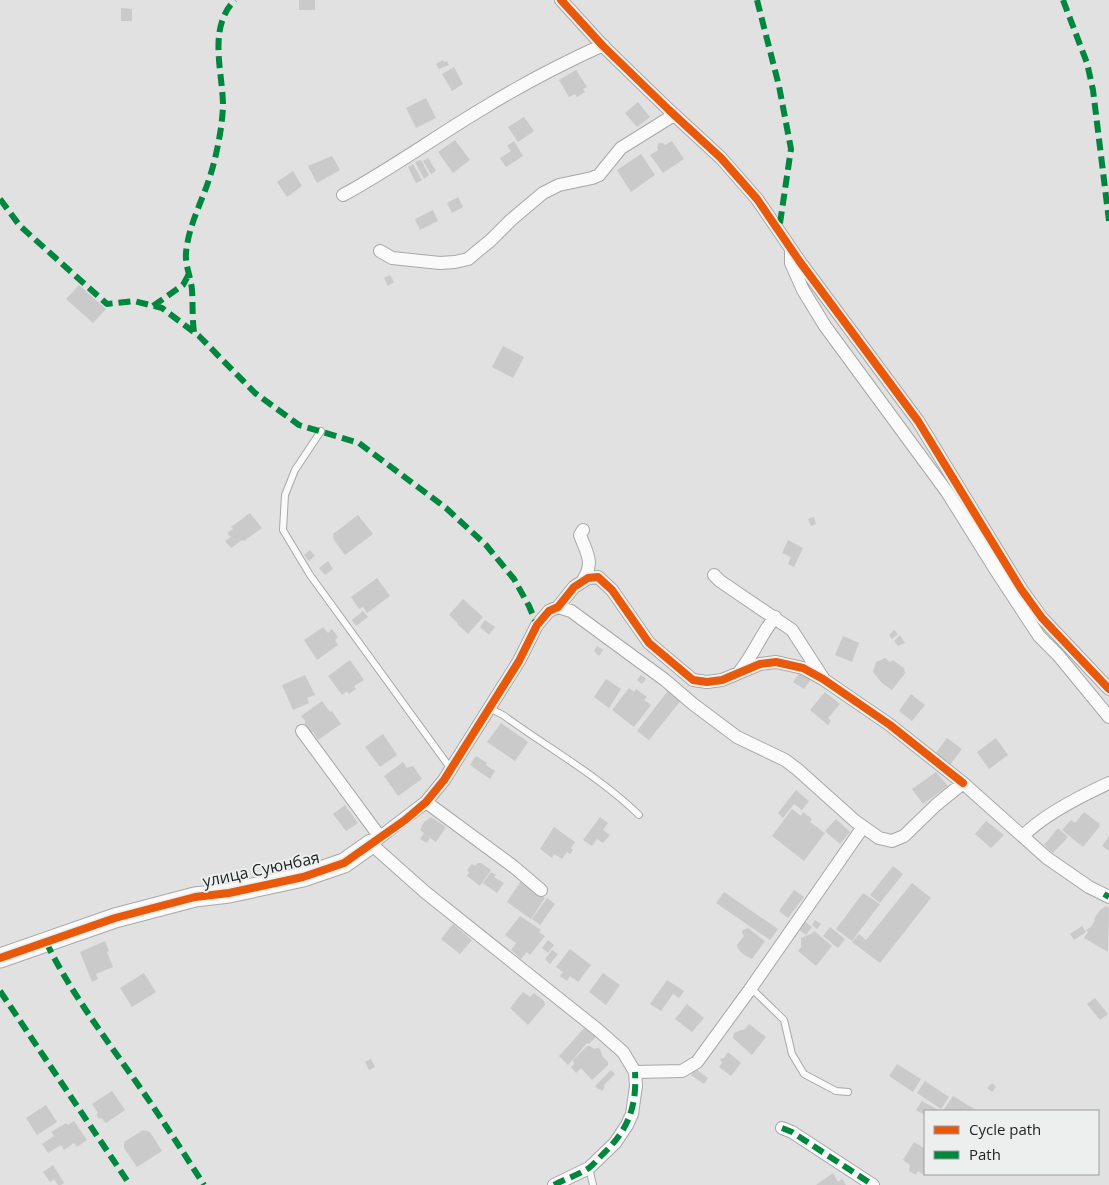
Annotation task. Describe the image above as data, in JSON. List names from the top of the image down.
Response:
{
  "streets": {
    "street": ["улица Суюнбая"]
  },
  "legend": ["Cycle path", "Path"]
}
